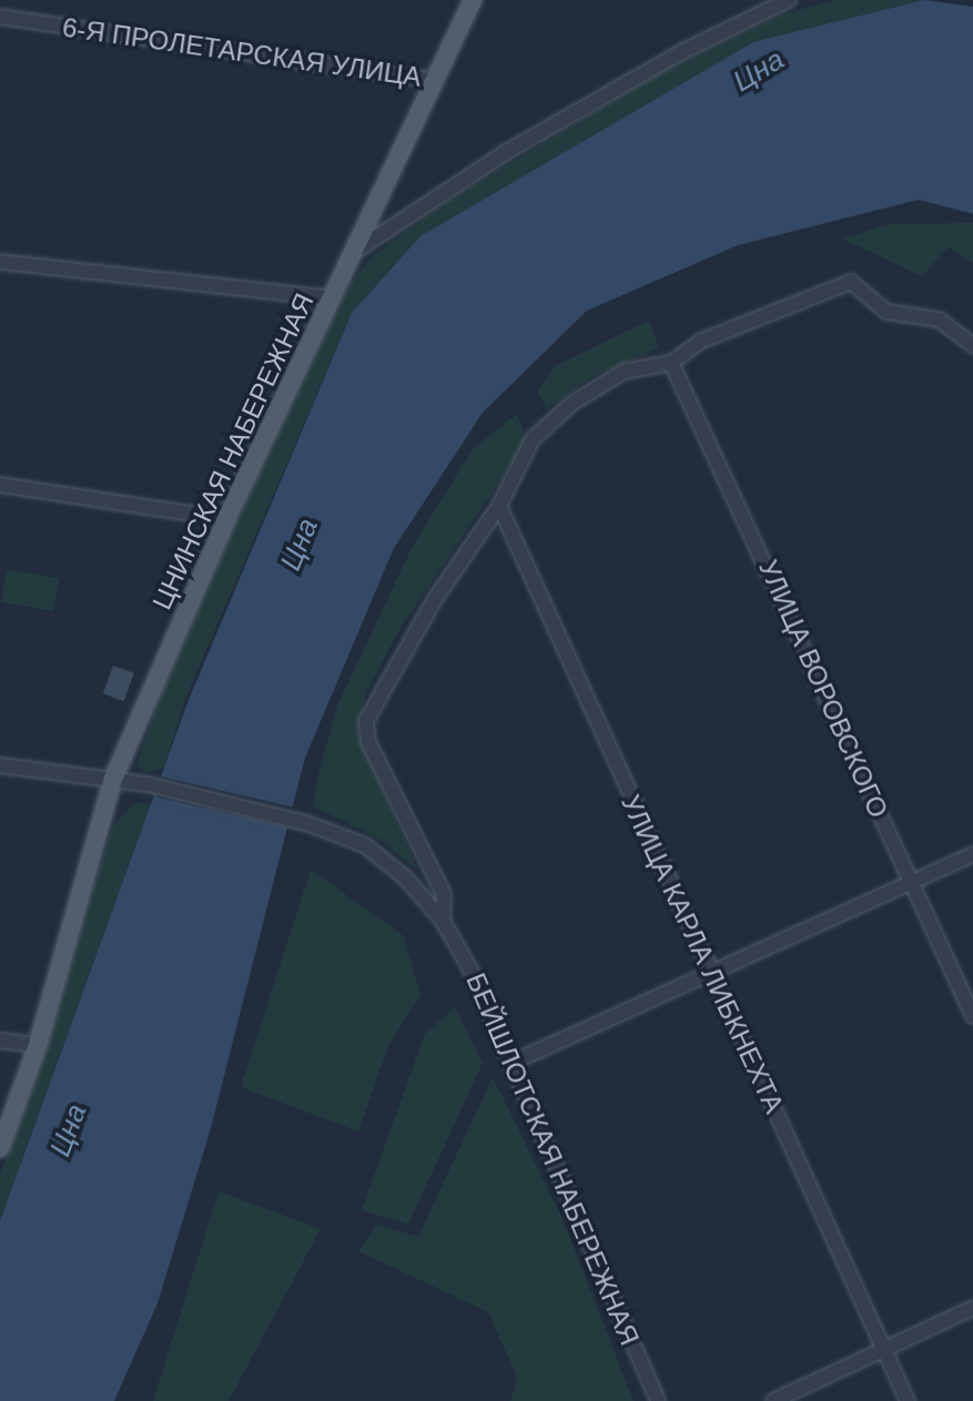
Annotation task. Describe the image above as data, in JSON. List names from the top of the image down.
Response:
{
  "streets": {
    "main road": ["ЦНИНСКАЯ НАБЕРЕЖНАЯ"],
    "street": [
      "6-Я ПРОЛЕТАРСКАЯ УЛИЦА",
      "УЛИЦА ВОРОВСКОГО",
      "УЛИЦА КАРЛА ЛИБКНЕХТА",
      "БЕЙШЛОТСКАЯ НАБЕРЕЖНАЯ"
    ]
  },
  "crossings": [
    ["ЦНИНСКАЯ НАБЕРЕЖНАЯ", "БЕЙШЛОТСКАЯ НАБЕРЕЖНАЯ"],
    ["УЛИЦА ВОРОВСКОГО", "БЕЙШЛОТСКАЯ НАБЕРЕЖНАЯ"],
    ["УЛИЦА КАРЛА ЛИБКНЕХТА", "БЕЙШЛОТСКАЯ НАБЕРЕЖНАЯ"]
  ],
  "water": ["Цна"]
}
